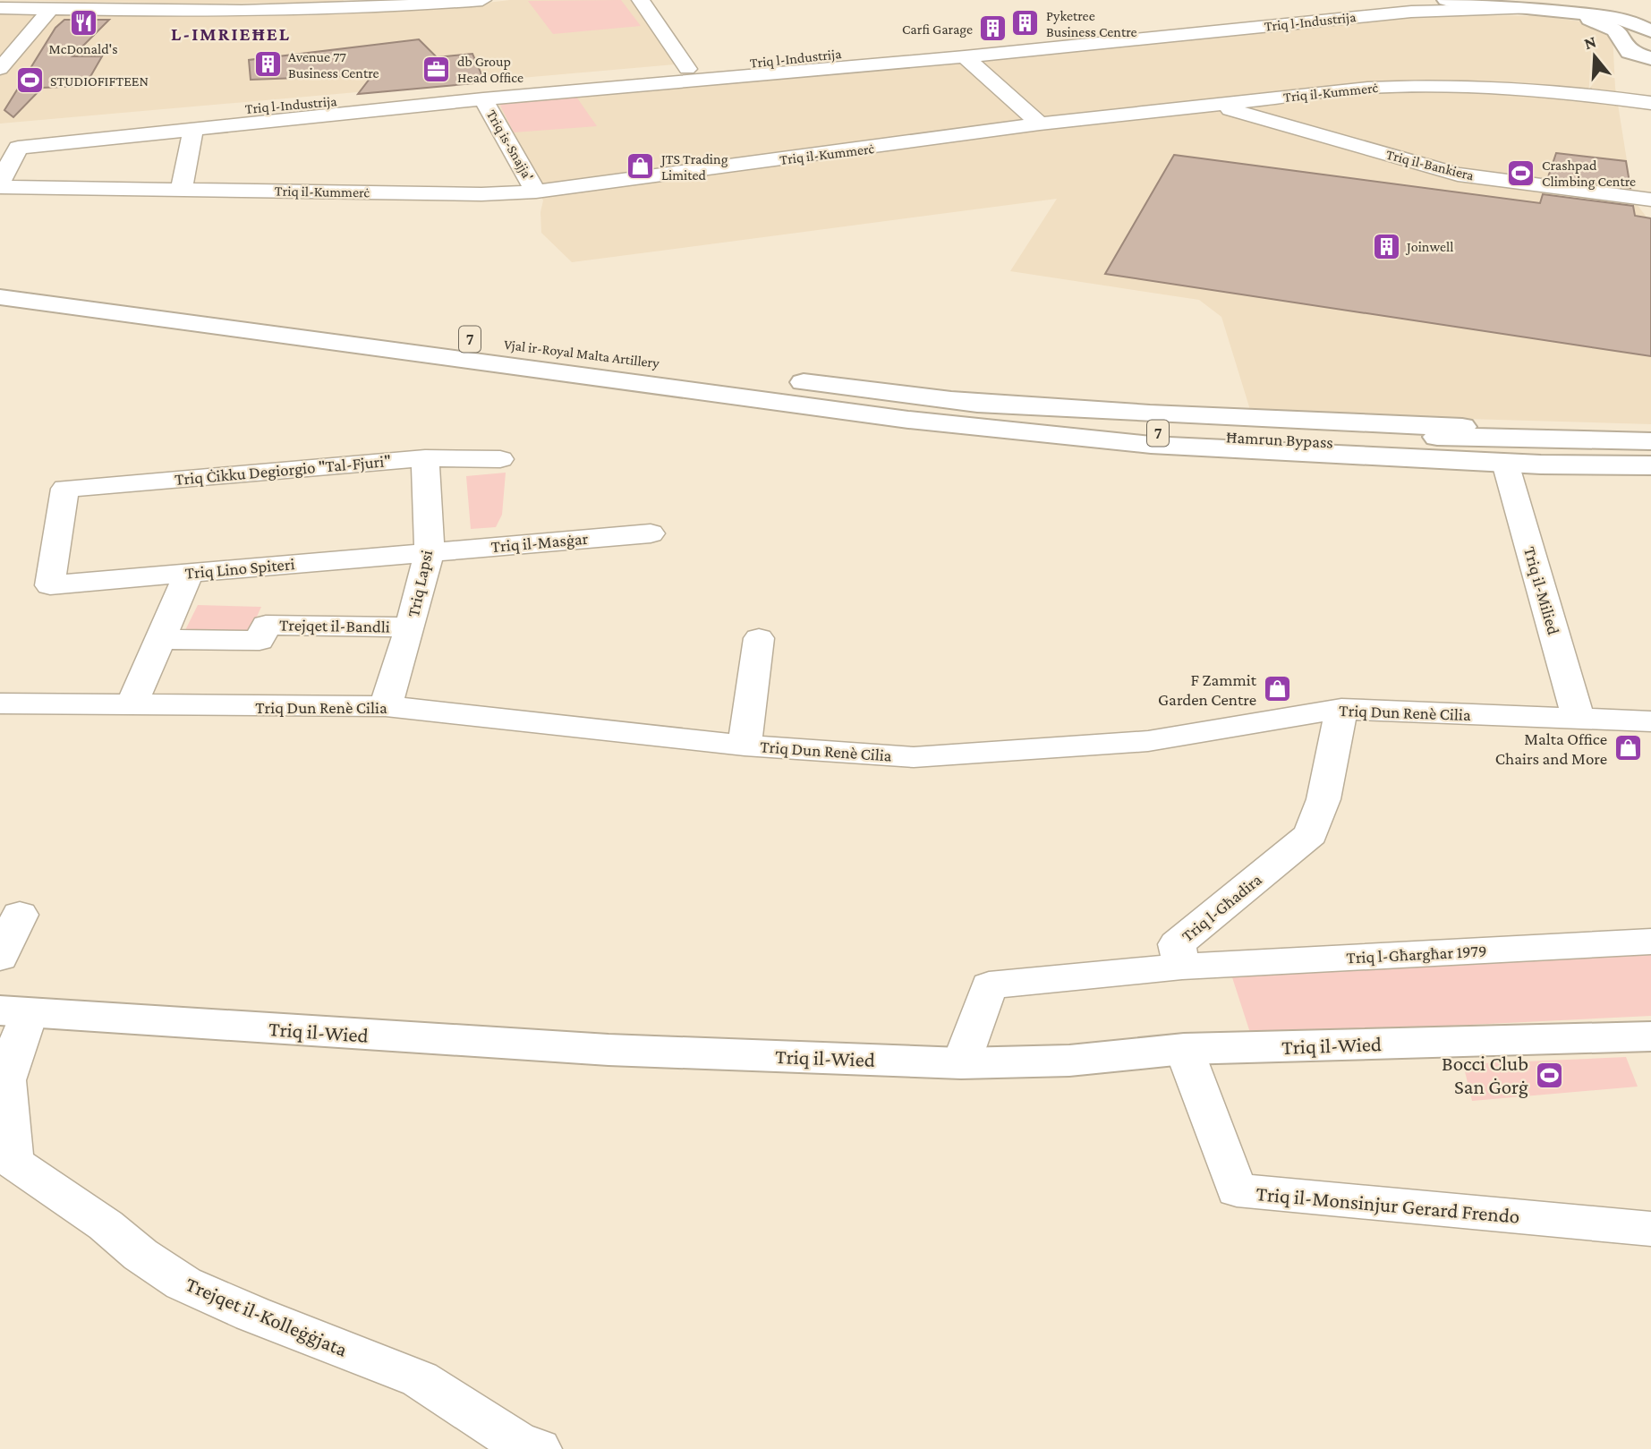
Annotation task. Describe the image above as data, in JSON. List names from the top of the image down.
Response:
{
  "streets": {
    "main road": [
      "7",
      "Vjal ir-Royal Malta Artillery",
      "Ħamrun Bypass",
      "Triq il-Wied"
    ],
    "street": [
      "Triq l-Industrija",
      "Triq il-Kummerċ",
      "Triq is-Snajja'",
      "Triq il-Bankiera",
      "Triq Ċikku Degiorgio \"Tal-Fjuri\"",
      "Triq il-Masġar",
      "Triq Lino Spiteri",
      "Triq Lapsi",
      "Triq il-Milied",
      "Trejqet il-Bandli",
      "Triq Dun Renè Cilia",
      "Triq l-Għadira",
      "Triq l-Għargħar 1979",
      "Triq il-Monsinjur Gerard Frendo",
      "Trejqet il-Kolleġġjata"
    ]
  },
  "crossings": [
    ["Triq l-Industrija", "Triq is-Snajja'"],
    ["Triq il-Kummerċ", "Triq is-Snajja'"],
    ["Triq il-Kummerċ", "Triq il-Bankiera"],
    ["Vjal ir-Royal Malta Artillery", "Ħamrun Bypass"],
    ["Triq Ċikku Degiorgio \"Tal-Fjuri\"", "Triq Lino Spiteri"],
    ["Triq Ċikku Degiorgio \"Tal-Fjuri\"", "Triq Lapsi"],
    ["Triq il-Masġar", "Triq Lino Spiteri"],
    ["Triq il-Masġar", "Triq Lapsi"],
    ["Triq Lino Spiteri", "Triq Lapsi"],
    ["Triq Lapsi", "Trejqet il-Bandli"],
    ["Triq Lapsi", "Triq Dun Renè Cilia"],
    ["Triq il-Milied", "Triq Dun Renè Cilia"],
    ["Triq Dun Renè Cilia", "Triq l-Għadira"],
    ["Triq l-Għadira", "Triq l-Għargħar 1979"],
    ["Triq l-Għadira", "Triq il-Wied"],
    ["Triq il-Wied", "Triq il-Monsinjur Gerard Frendo"],
    ["Triq il-Wied", "Trejqet il-Kolleġġjata"]
  ],
  "districts": ["L-IMRIEĦEL"],
  "places": {
    "restaurant": ["McDonald's"],
    "building": [
      "Pyketree Business Centre",
      "Carfi Garage",
      "Avenue 77 Business Centre",
      "Joinwell"
    ],
    "office": ["db Group Head Office"],
    "sports": ["STUDIOFIFTEEN", "Crashpad Climbing Centre", "Bocci Club San Ġorġ"],
    "shop": ["JTS Trading Limited", "F Zammit Garden Centre", "Malta Office Chairs and More"]
  },
  "north": "top"
}
